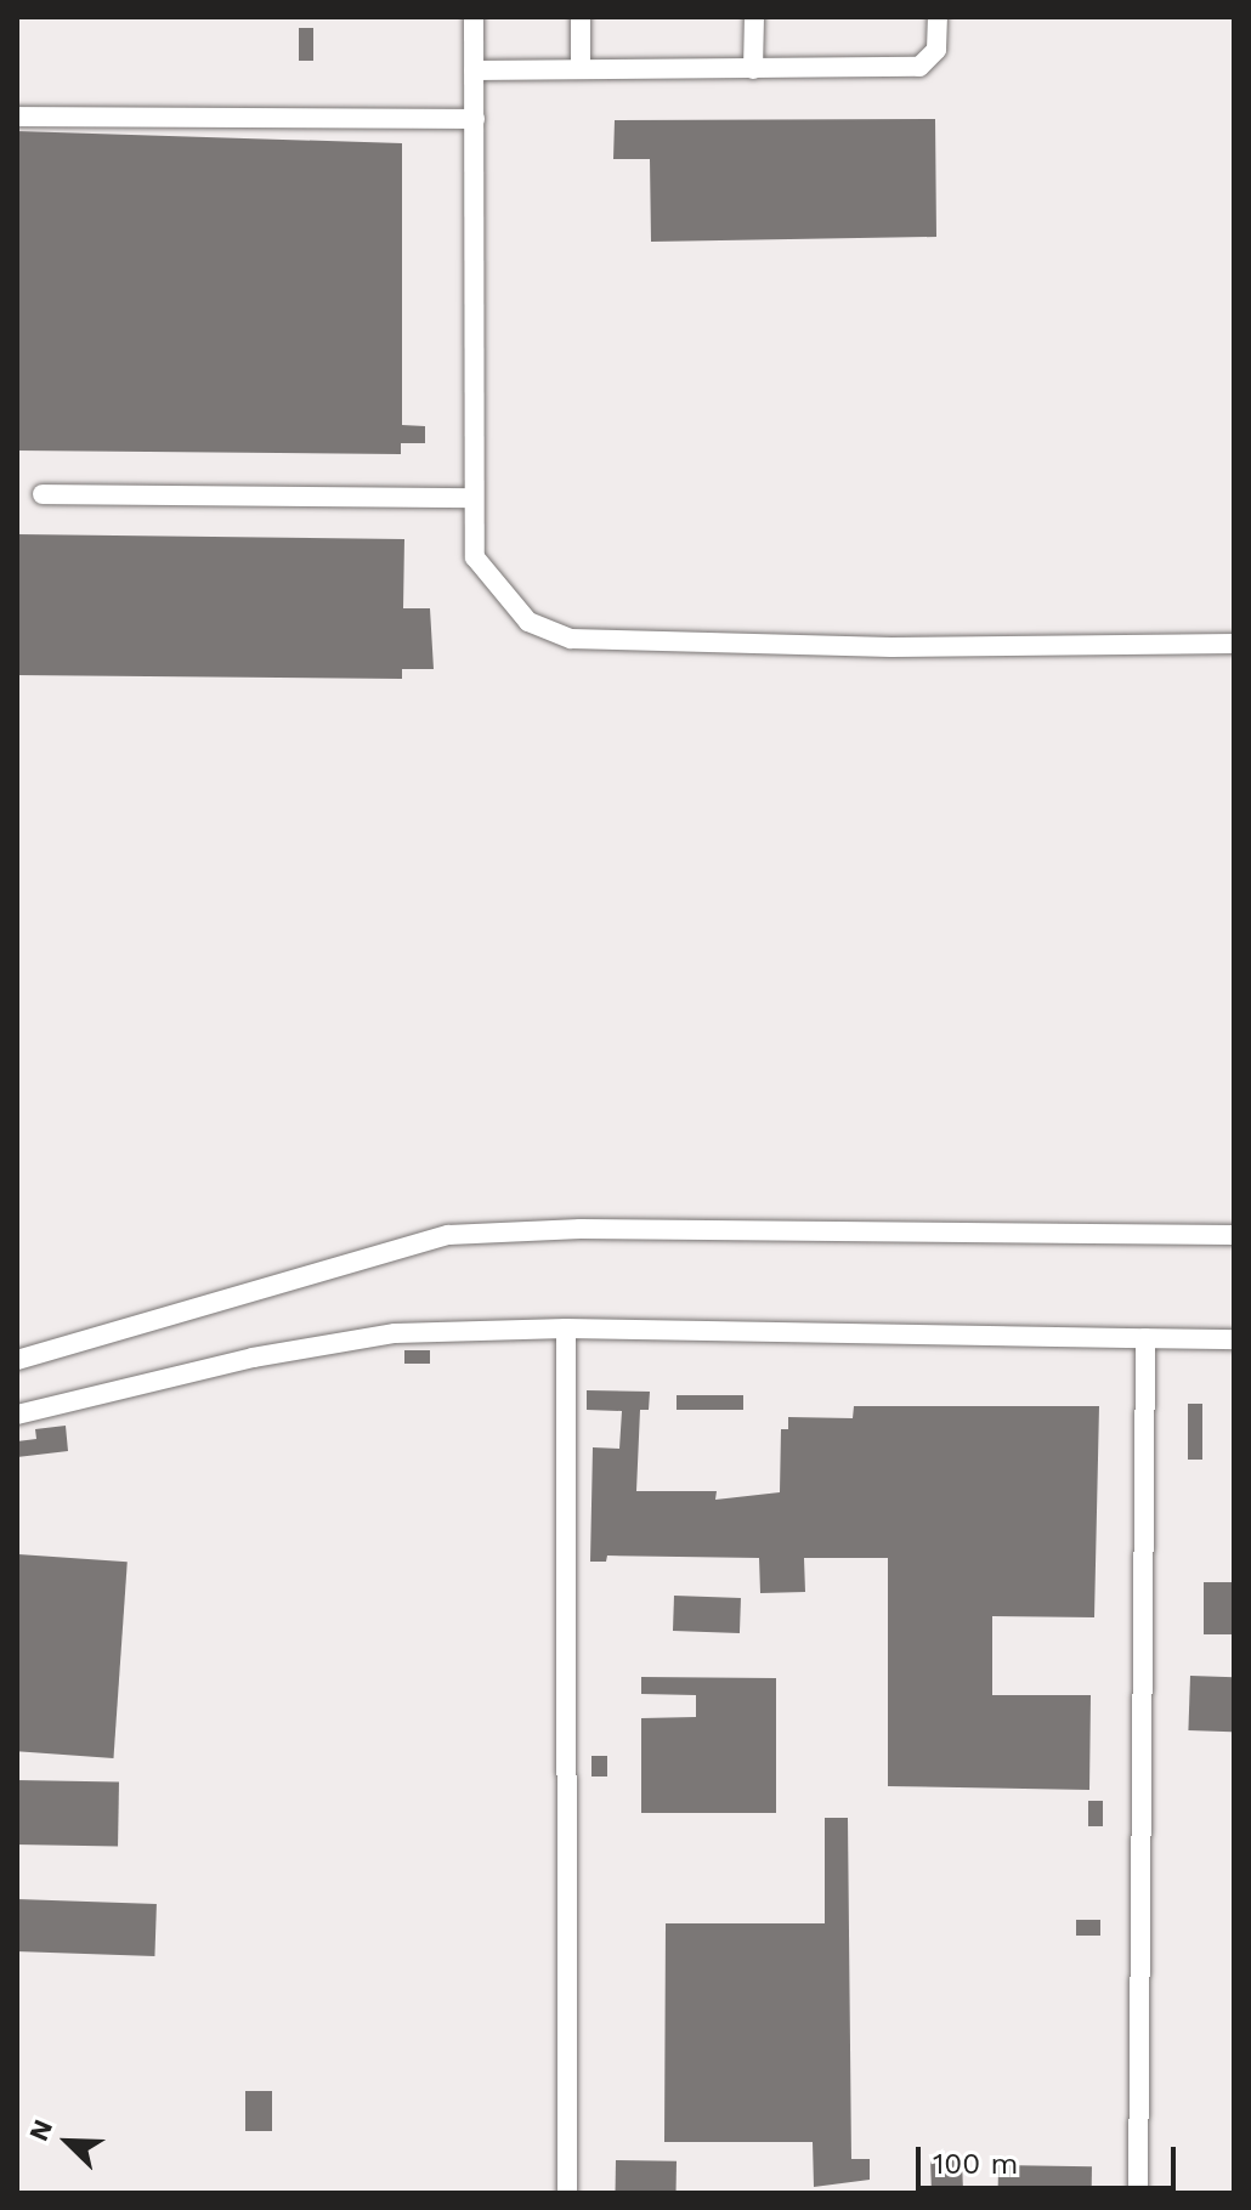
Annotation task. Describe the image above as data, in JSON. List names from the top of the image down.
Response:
{
  "scale_bar": "100 m",
  "north": "top left"
}
